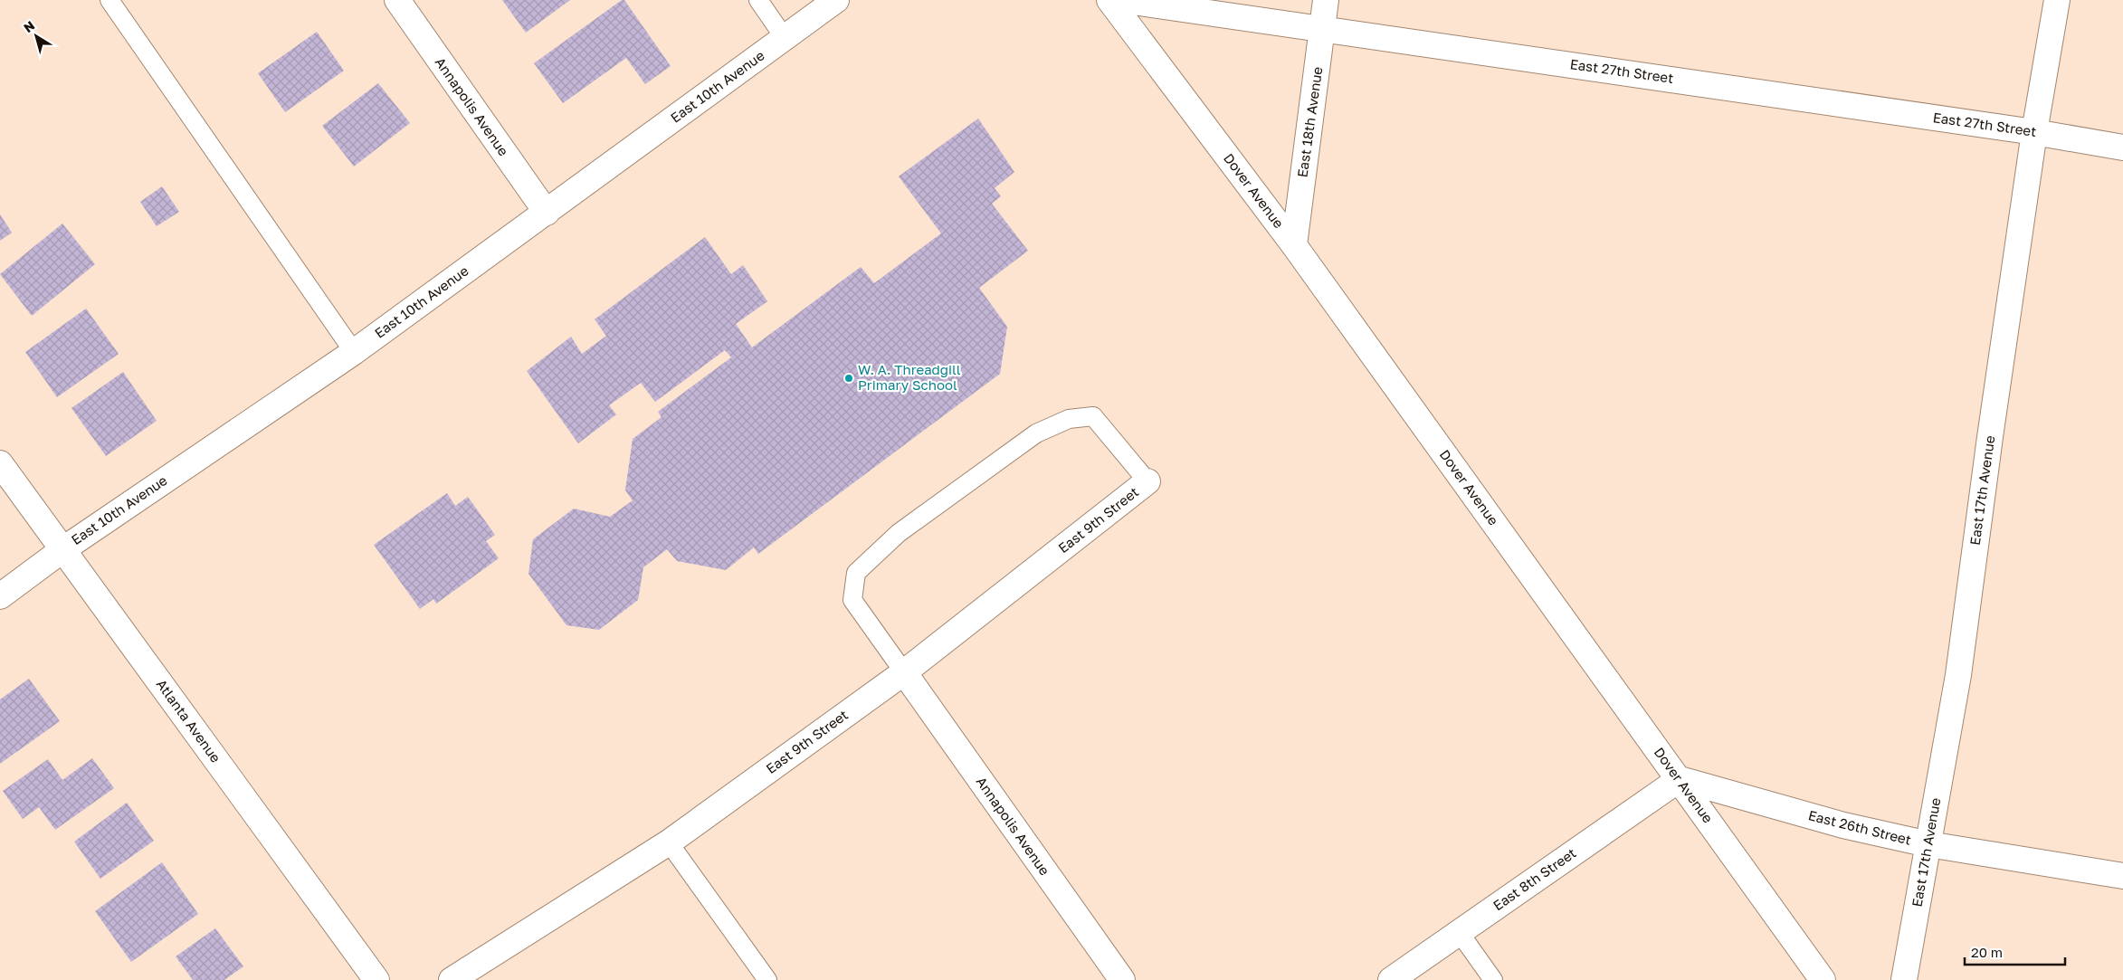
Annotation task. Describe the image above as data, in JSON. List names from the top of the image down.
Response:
{
  "streets": {
    "street": [
      "East 27th Street",
      "East 10th Avenue",
      "Annapolis Avenue",
      "East 18th Avenue",
      "Dover Avenue",
      "East 17th Avenue",
      "East 9th Street",
      "Atlanta Avenue",
      "East 26th Street",
      "East 8th Street"
    ]
  },
  "crossings": [
    ["East 27th Street", "East 18th Avenue"],
    ["East 27th Street", "East 17th Avenue"],
    ["East 10th Avenue", "Annapolis Avenue"],
    ["East 10th Avenue", "Atlanta Avenue"],
    ["Annapolis Avenue", "East 9th Street"],
    ["East 18th Avenue", "Dover Avenue"],
    ["Dover Avenue", "East 26th Street"],
    ["Dover Avenue", "East 8th Street"],
    ["East 17th Avenue", "East 26th Street"],
    ["East 26th Street", "East 8th Street"]
  ],
  "places": ["W. A. Threadgill Primary School"],
  "scale_bar": "20 m",
  "north": "top left"
}
